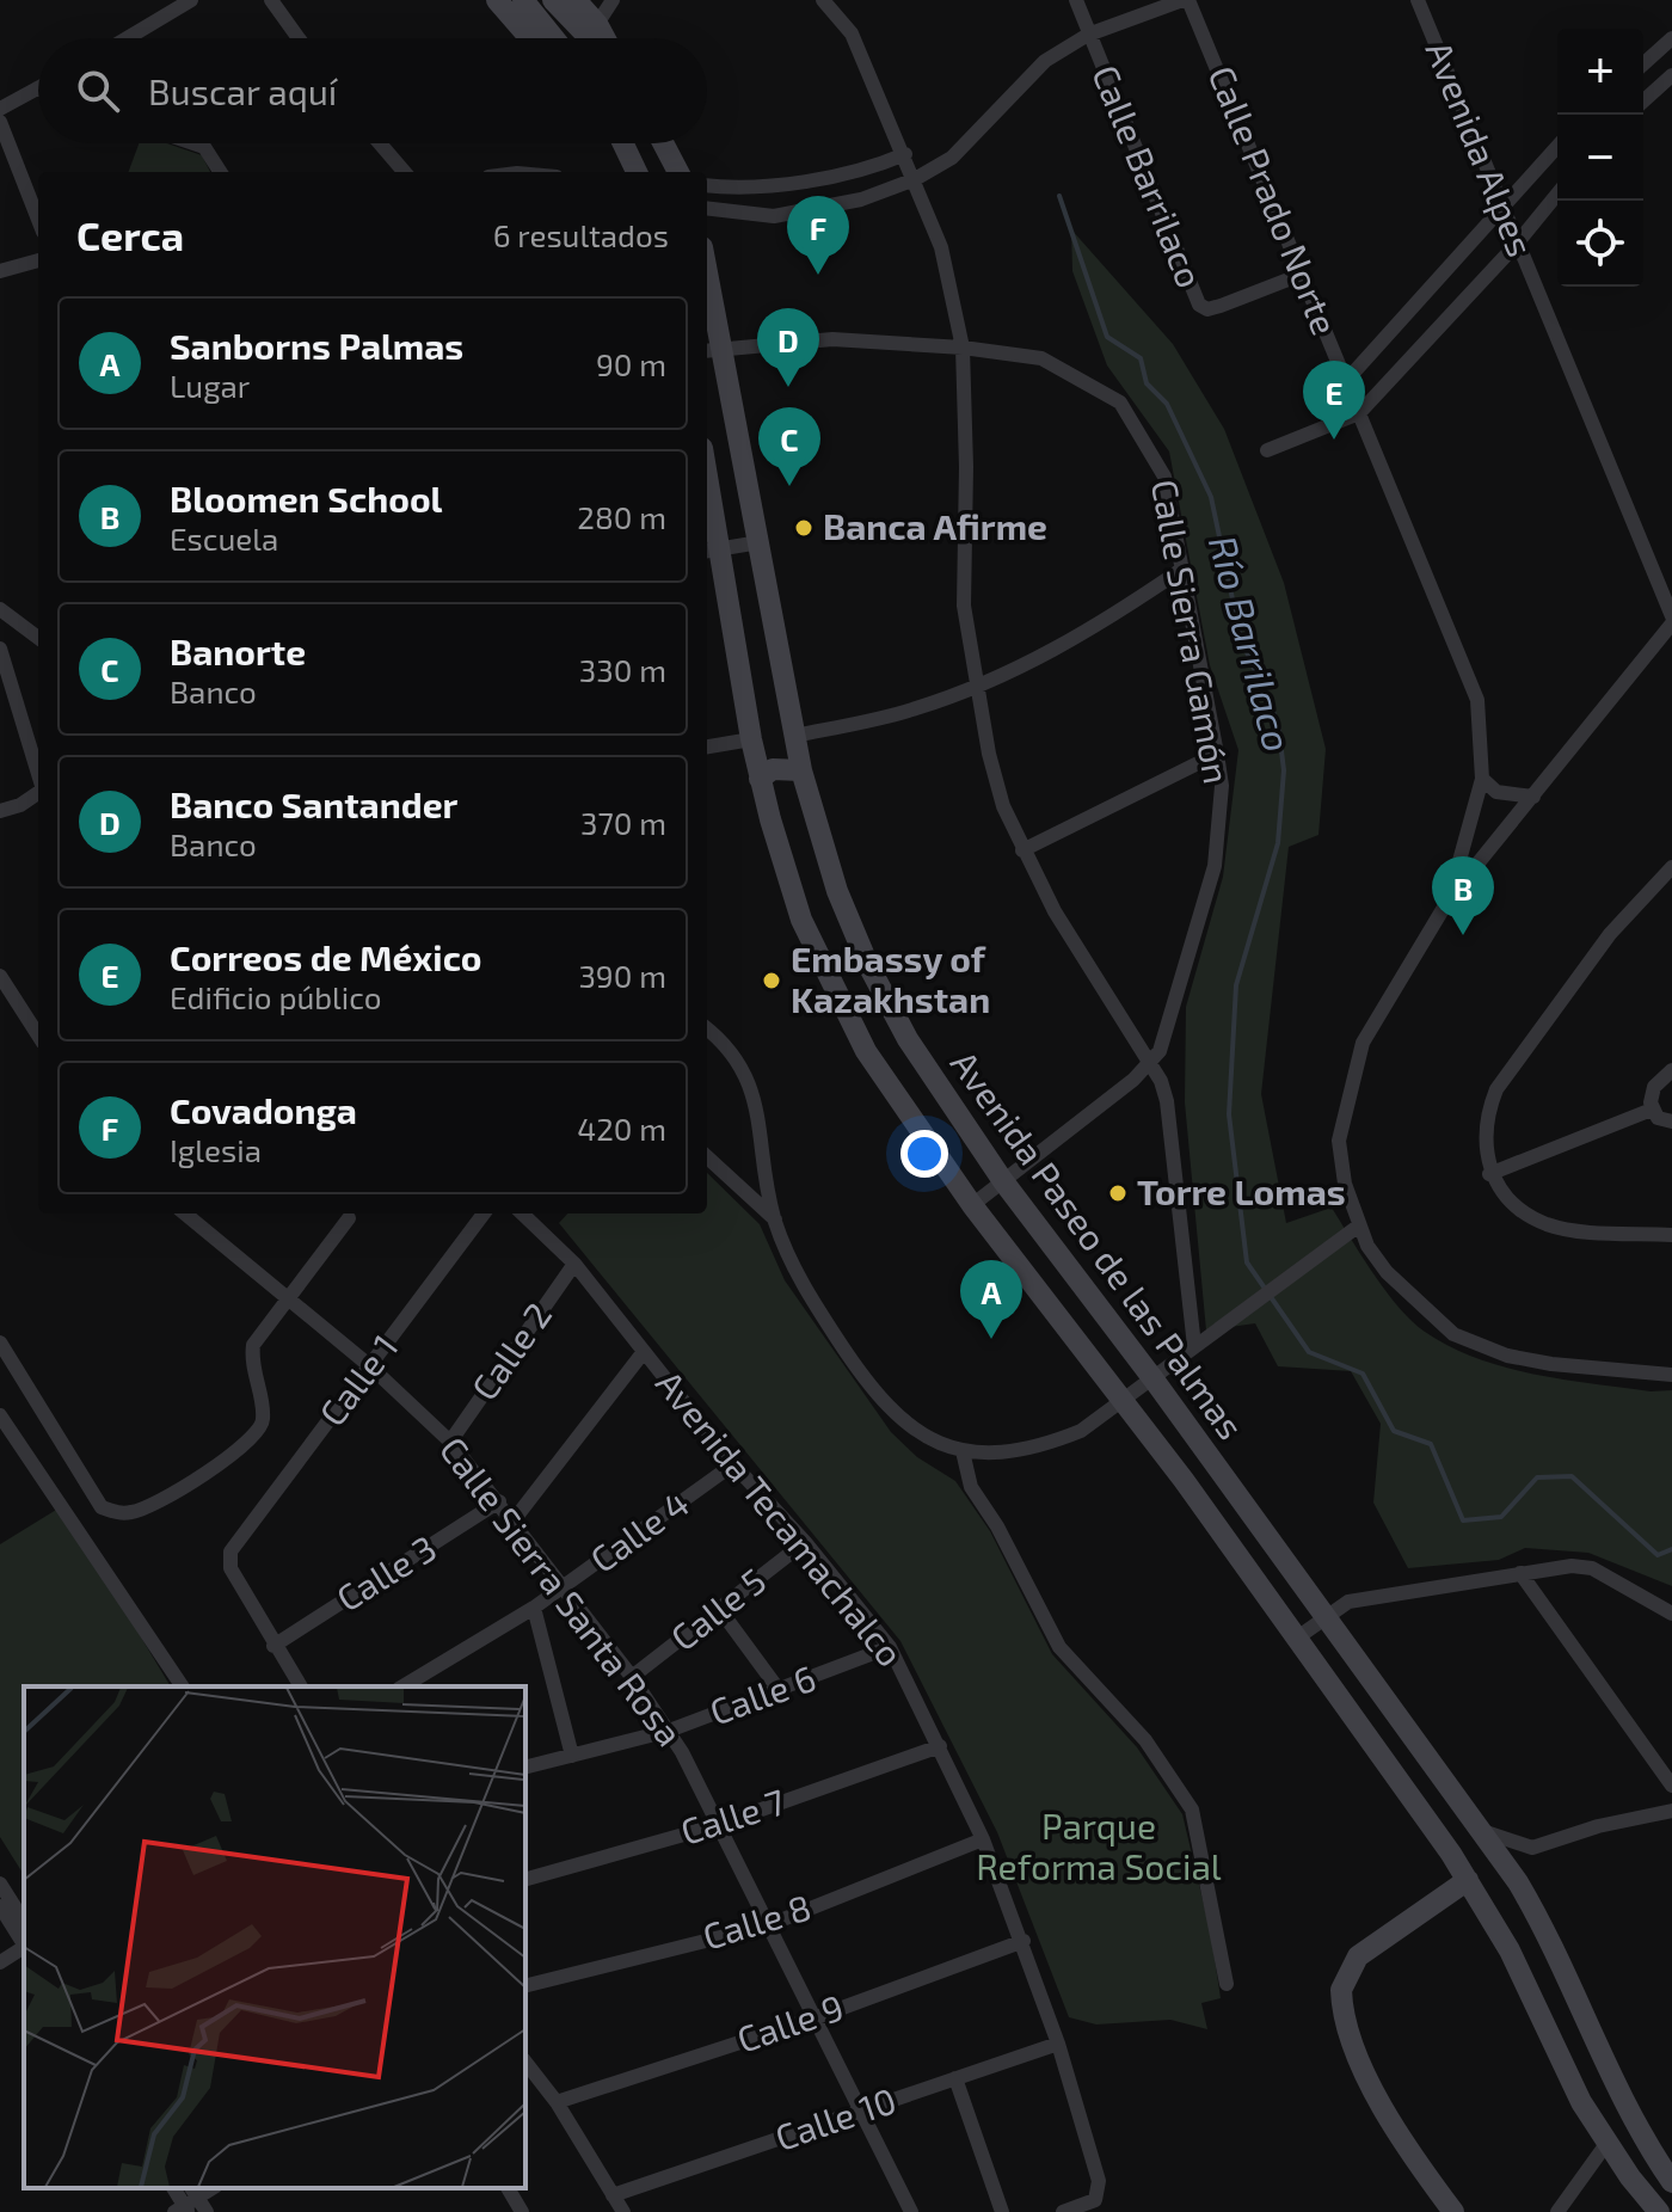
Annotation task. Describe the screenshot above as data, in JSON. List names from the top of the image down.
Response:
{
  "streets": {
    "main road": ["Avenida Paseo de las Palmas"],
    "street": [
      "Avenida Alpes",
      "Calle Barrilaco",
      "Calle Prado Norte",
      "Calle Sierra Gamón",
      "Calle 2",
      "Calle 1",
      "Avenida Tecamachalco",
      "Calle 4",
      "Calle 3",
      "Calle Sierra Santa Rosa",
      "Calle 5",
      "Calle 6",
      "Calle 7",
      "Calle 8",
      "Calle 9",
      "Calle 10"
    ]
  },
  "crossings": [
    ["Avenida Alpes", "Calle Prado Norte"],
    ["Calle Barrilaco", "Calle Prado Norte"],
    ["Calle Sierra Gamón", "Avenida Paseo de las Palmas"],
    ["Calle 2", "Avenida Tecamachalco"],
    ["Calle 2", "Calle Sierra Santa Rosa"],
    ["Calle 1", "Calle 3"],
    ["Calle 1", "Calle Sierra Santa Rosa"],
    ["Avenida Tecamachalco", "Calle 4"],
    ["Avenida Tecamachalco", "Calle 5"],
    ["Avenida Tecamachalco", "Calle 6"],
    ["Avenida Tecamachalco", "Calle 7"],
    ["Avenida Tecamachalco", "Calle 8"],
    ["Avenida Tecamachalco", "Calle 9"],
    ["Avenida Tecamachalco", "Calle 10"],
    ["Calle 4", "Calle Sierra Santa Rosa"],
    ["Calle 3", "Calle Sierra Santa Rosa"],
    ["Calle Sierra Santa Rosa", "Calle 5"],
    ["Calle Sierra Santa Rosa", "Calle 6"],
    ["Calle Sierra Santa Rosa", "Calle 7"],
    ["Calle Sierra Santa Rosa", "Calle 8"],
    ["Calle Sierra Santa Rosa", "Calle 9"],
    ["Calle Sierra Santa Rosa", "Calle 10"]
  ],
  "water": ["Río Barrilaco"],
  "parks": ["Parque Reforma Social"],
  "places": ["Banca Afirme", "Embassy of Kazakhstan", "Torre Lomas"],
  "page": {
    "map_buttons": ["+", "−"],
    "search": "Buscar aquí",
    "heading": ["Cerca", "6 resultados"],
    "pins": [
      "F",
      "D",
      "E",
      "C",
      "B",
      "A"
    ],
    "list": [
      {
        "mark": "A",
        "name": "Sanborns Palmas",
        "note": "Lugar",
        "value": "90 m"
      },
      {
        "mark": "B",
        "name": "Bloomen School",
        "note": "Escuela",
        "value": "280 m"
      },
      {
        "mark": "C",
        "name": "Banorte",
        "note": "Banco",
        "value": "330 m"
      },
      {
        "mark": "D",
        "name": "Banco Santander",
        "note": "Banco",
        "value": "370 m"
      },
      {
        "mark": "E",
        "name": "Correos de México",
        "note": "Edificio público",
        "value": "390 m"
      },
      {
        "mark": "F",
        "name": "Covadonga",
        "note": "Iglesia",
        "value": "420 m"
      }
    ]
  }
}
